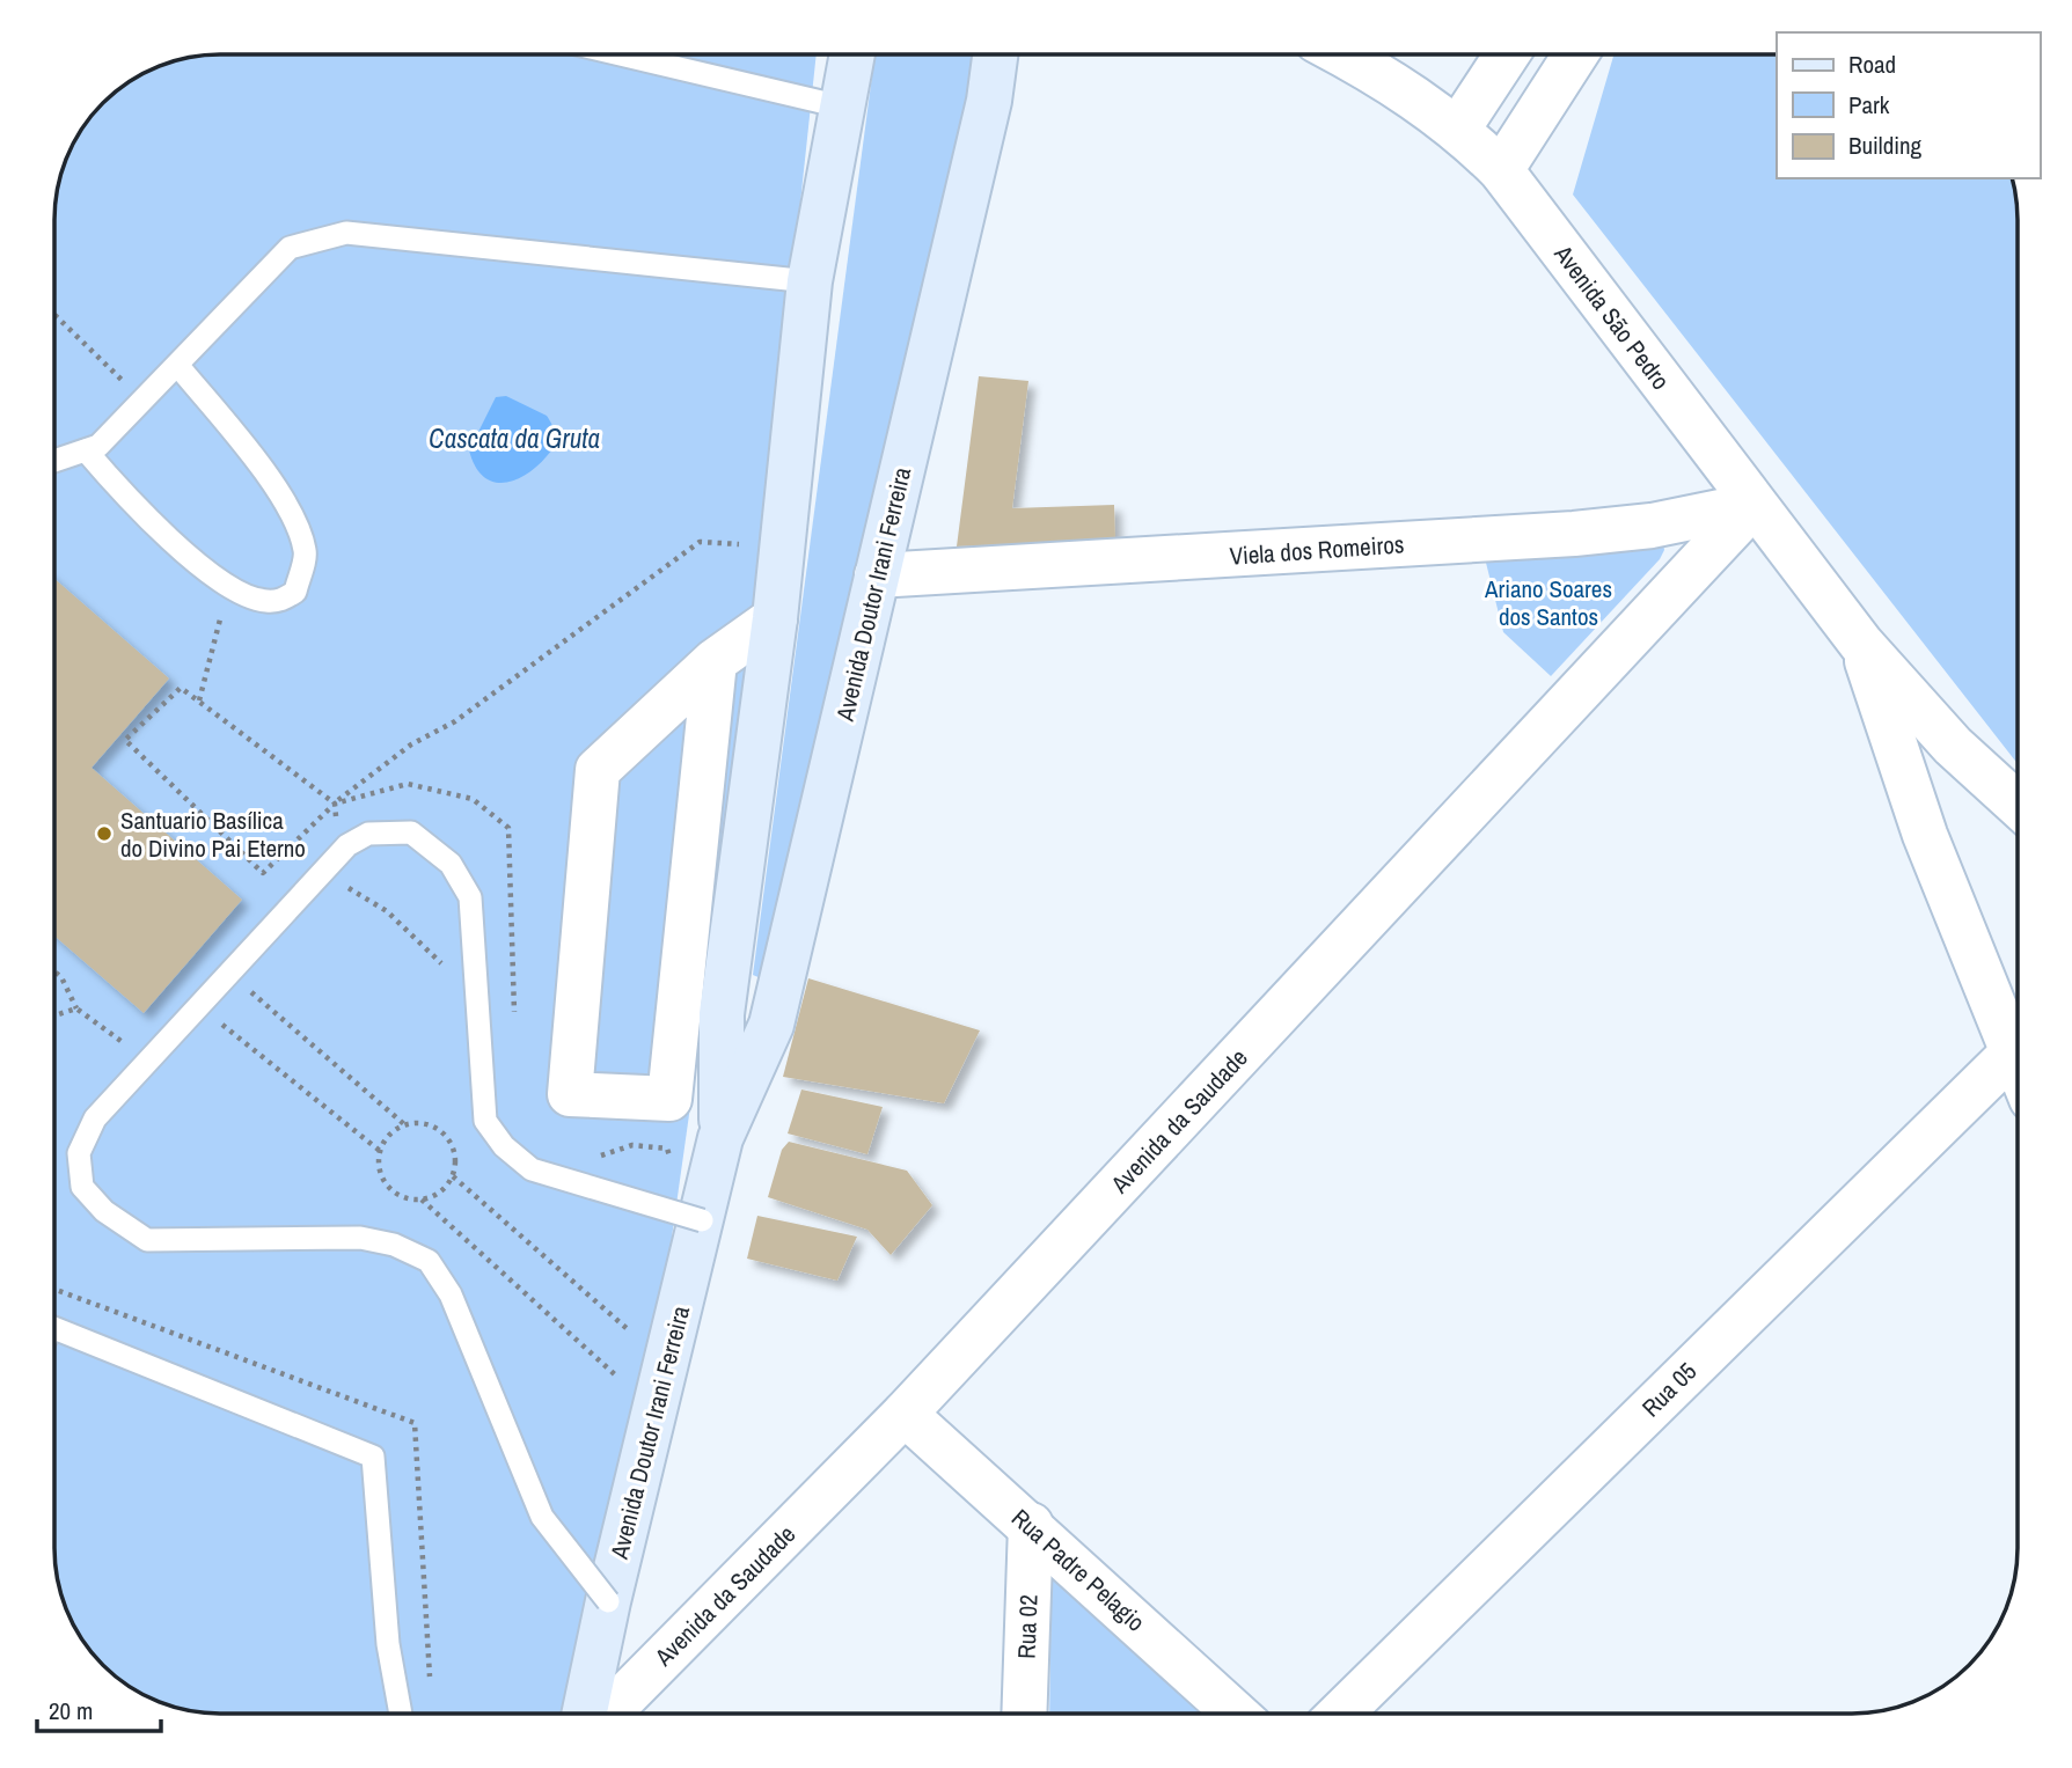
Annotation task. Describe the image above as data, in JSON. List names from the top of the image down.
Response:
{
  "streets": {
    "street": [
      "Avenida São Pedro",
      "Viela dos Romeiros",
      "Avenida Doutor Irani Ferreira",
      "Avenida da Saudade",
      "Rua 05",
      "Rua Padre Pelagio",
      "Rua 02"
    ]
  },
  "crossings": [
    ["Avenida São Pedro", "Viela dos Romeiros"],
    ["Avenida São Pedro", "Avenida da Saudade"],
    ["Avenida São Pedro", "Rua 05"],
    ["Viela dos Romeiros", "Avenida Doutor Irani Ferreira"],
    ["Viela dos Romeiros", "Avenida da Saudade"],
    ["Avenida da Saudade", "Rua Padre Pelagio"],
    ["Rua Padre Pelagio", "Rua 02"]
  ],
  "water": ["Cascata da Gruta"],
  "parks": ["Ariano Soares dos Santos"],
  "places": ["Santuario Basílica do Divino Pai Eterno"],
  "legend": ["Road", "Park", "Building"],
  "scale_bar": "20 m"
}
